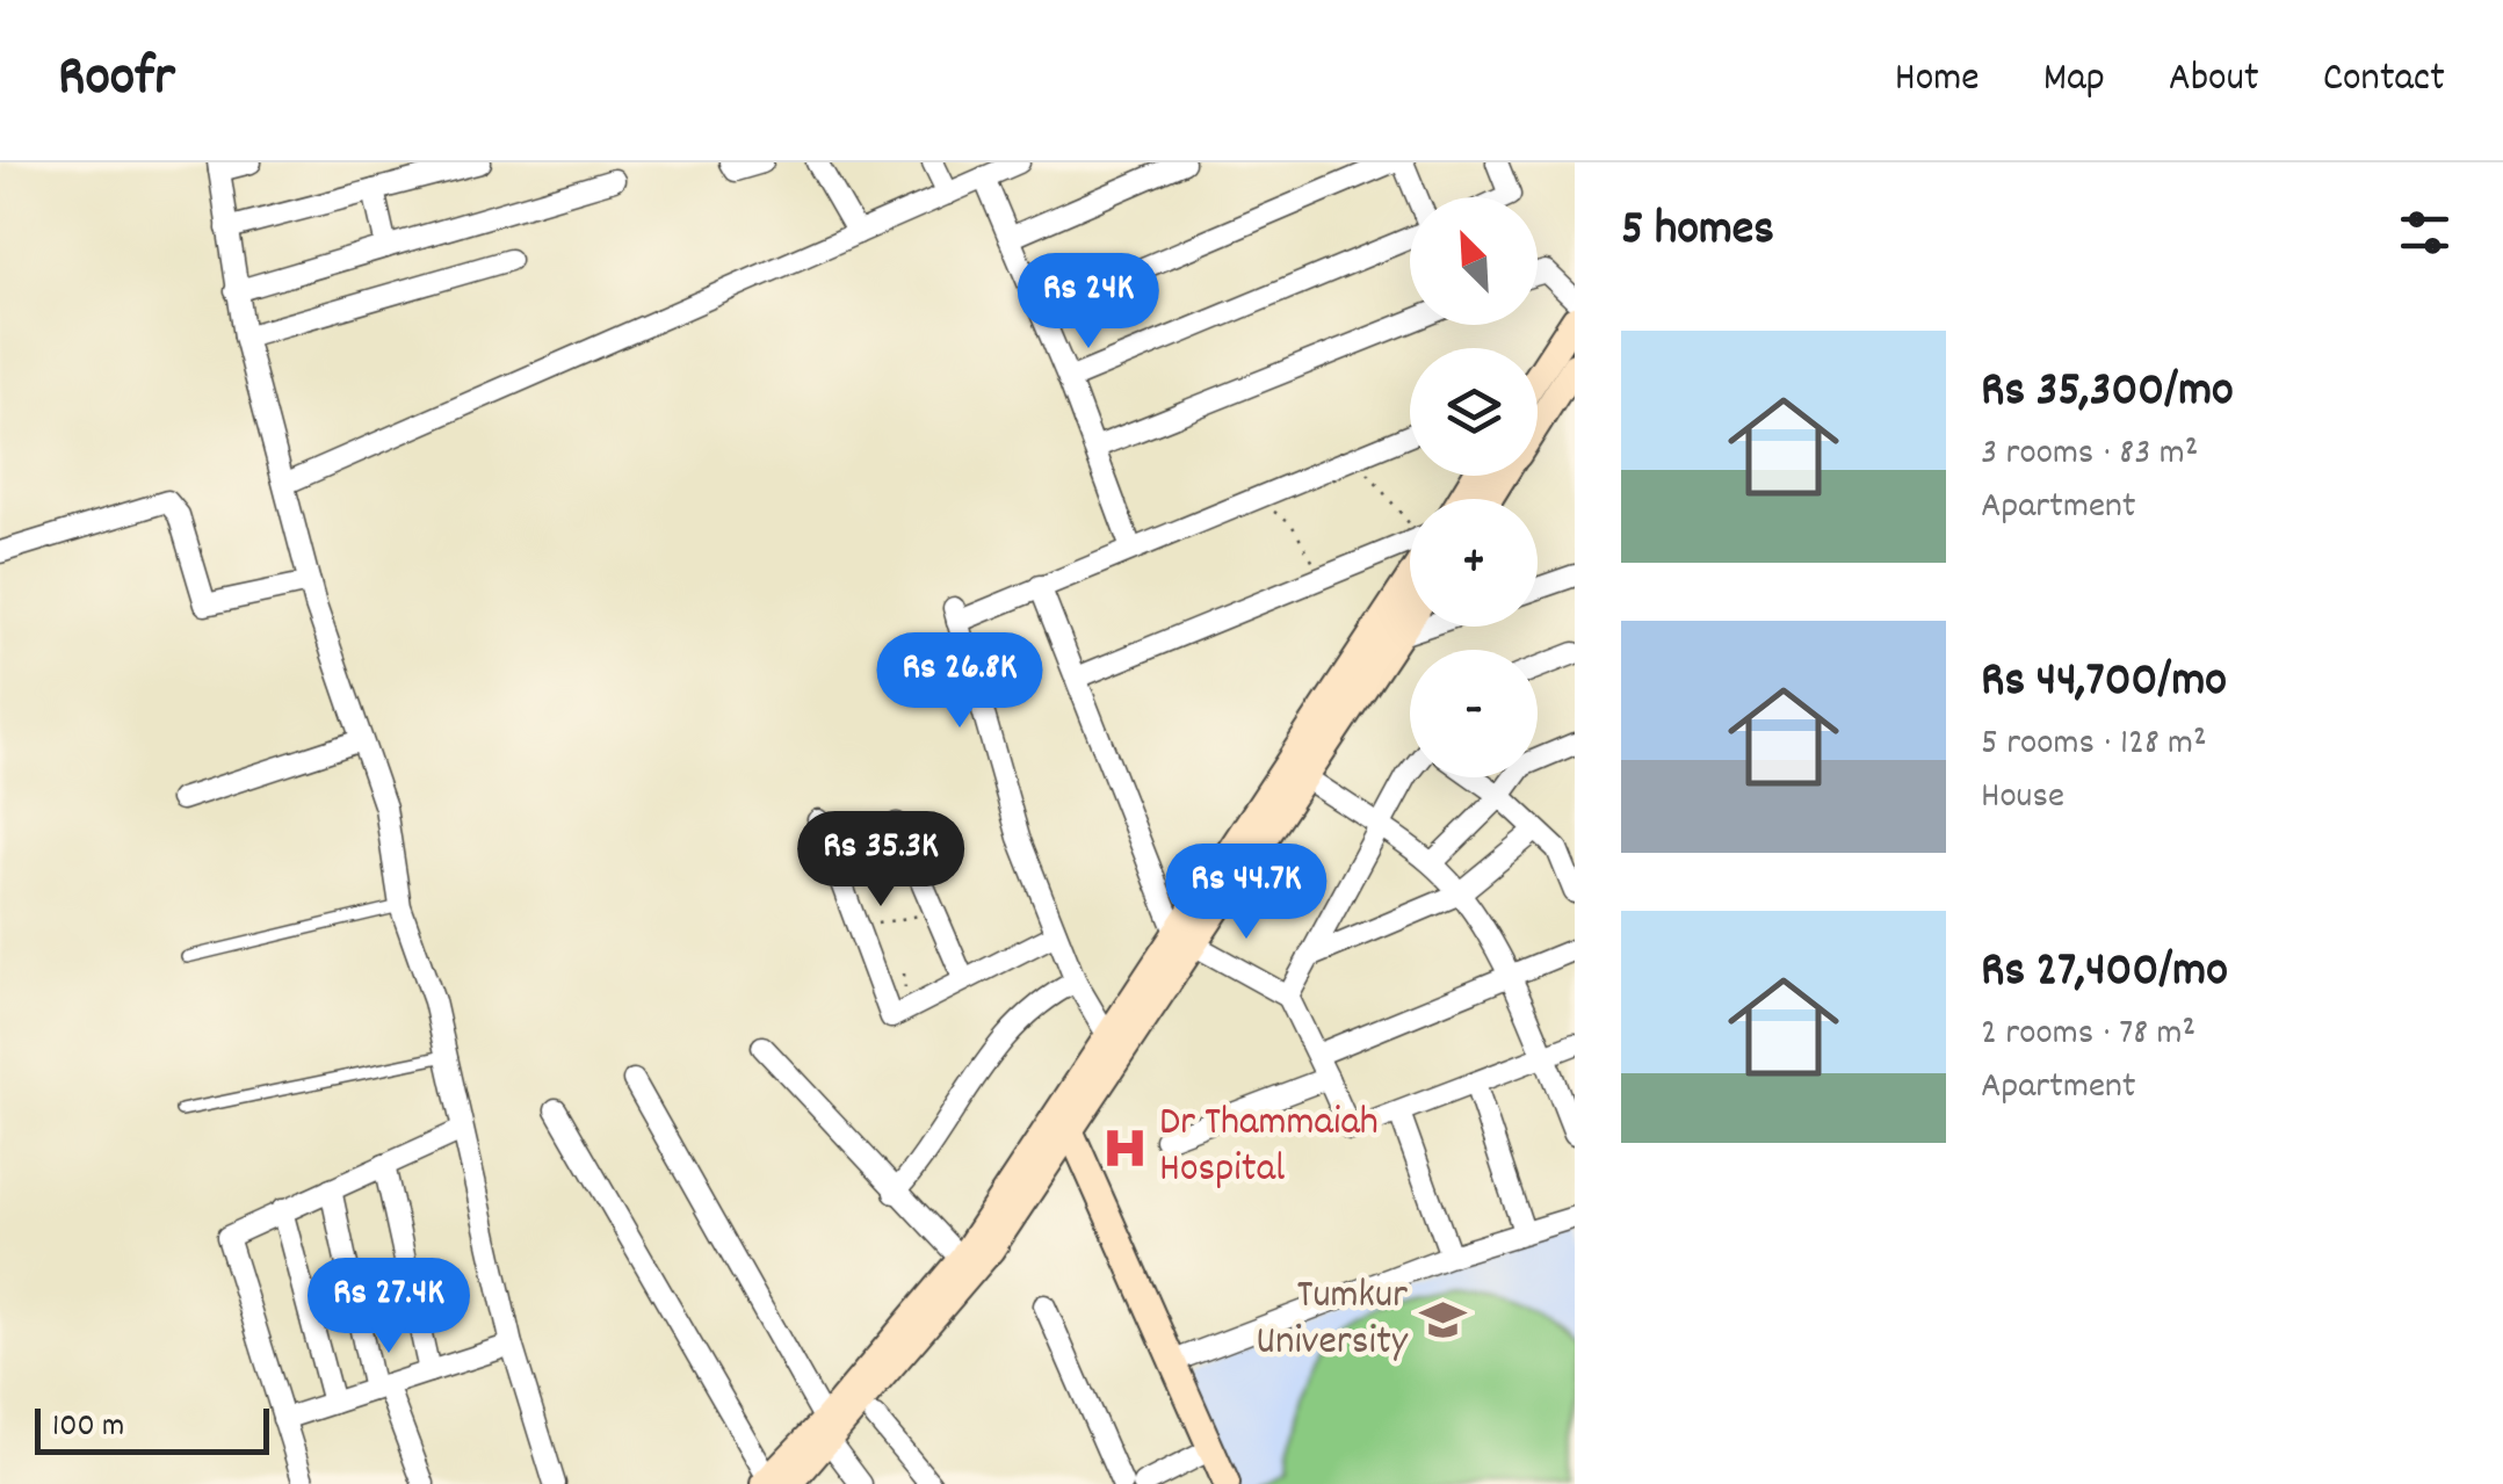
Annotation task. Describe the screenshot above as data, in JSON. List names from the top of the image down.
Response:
{
  "places": {
    "hospital": ["Dr Thammaiah Hospital"],
    "school or university": ["Tumkur University"]
  },
  "scale_bar": "100 m",
  "north": "top left",
  "page": {
    "header": "Roofr",
    "nav": [
      "Home",
      "Map",
      "About",
      "Contact"
    ],
    "heading": "5 homes",
    "map_buttons": ["+", "−"],
    "price": [
      "Rs 24K",
      "Rs 26.8K",
      "Rs 35.3K",
      "Rs 44.7K",
      "Rs 27.4K"
    ],
    "list": [
      {
        "name": "Rs 35,300/mo",
        "note": "3 rooms · 83 m² · Apartment"
      },
      {
        "name": "Rs 44,700/mo",
        "note": "5 rooms · 128 m² · House"
      },
      {
        "name": "Rs 27,400/mo",
        "note": "2 rooms · 78 m² · Apartment"
      }
    ],
    "scale": "100 m"
  }
}
